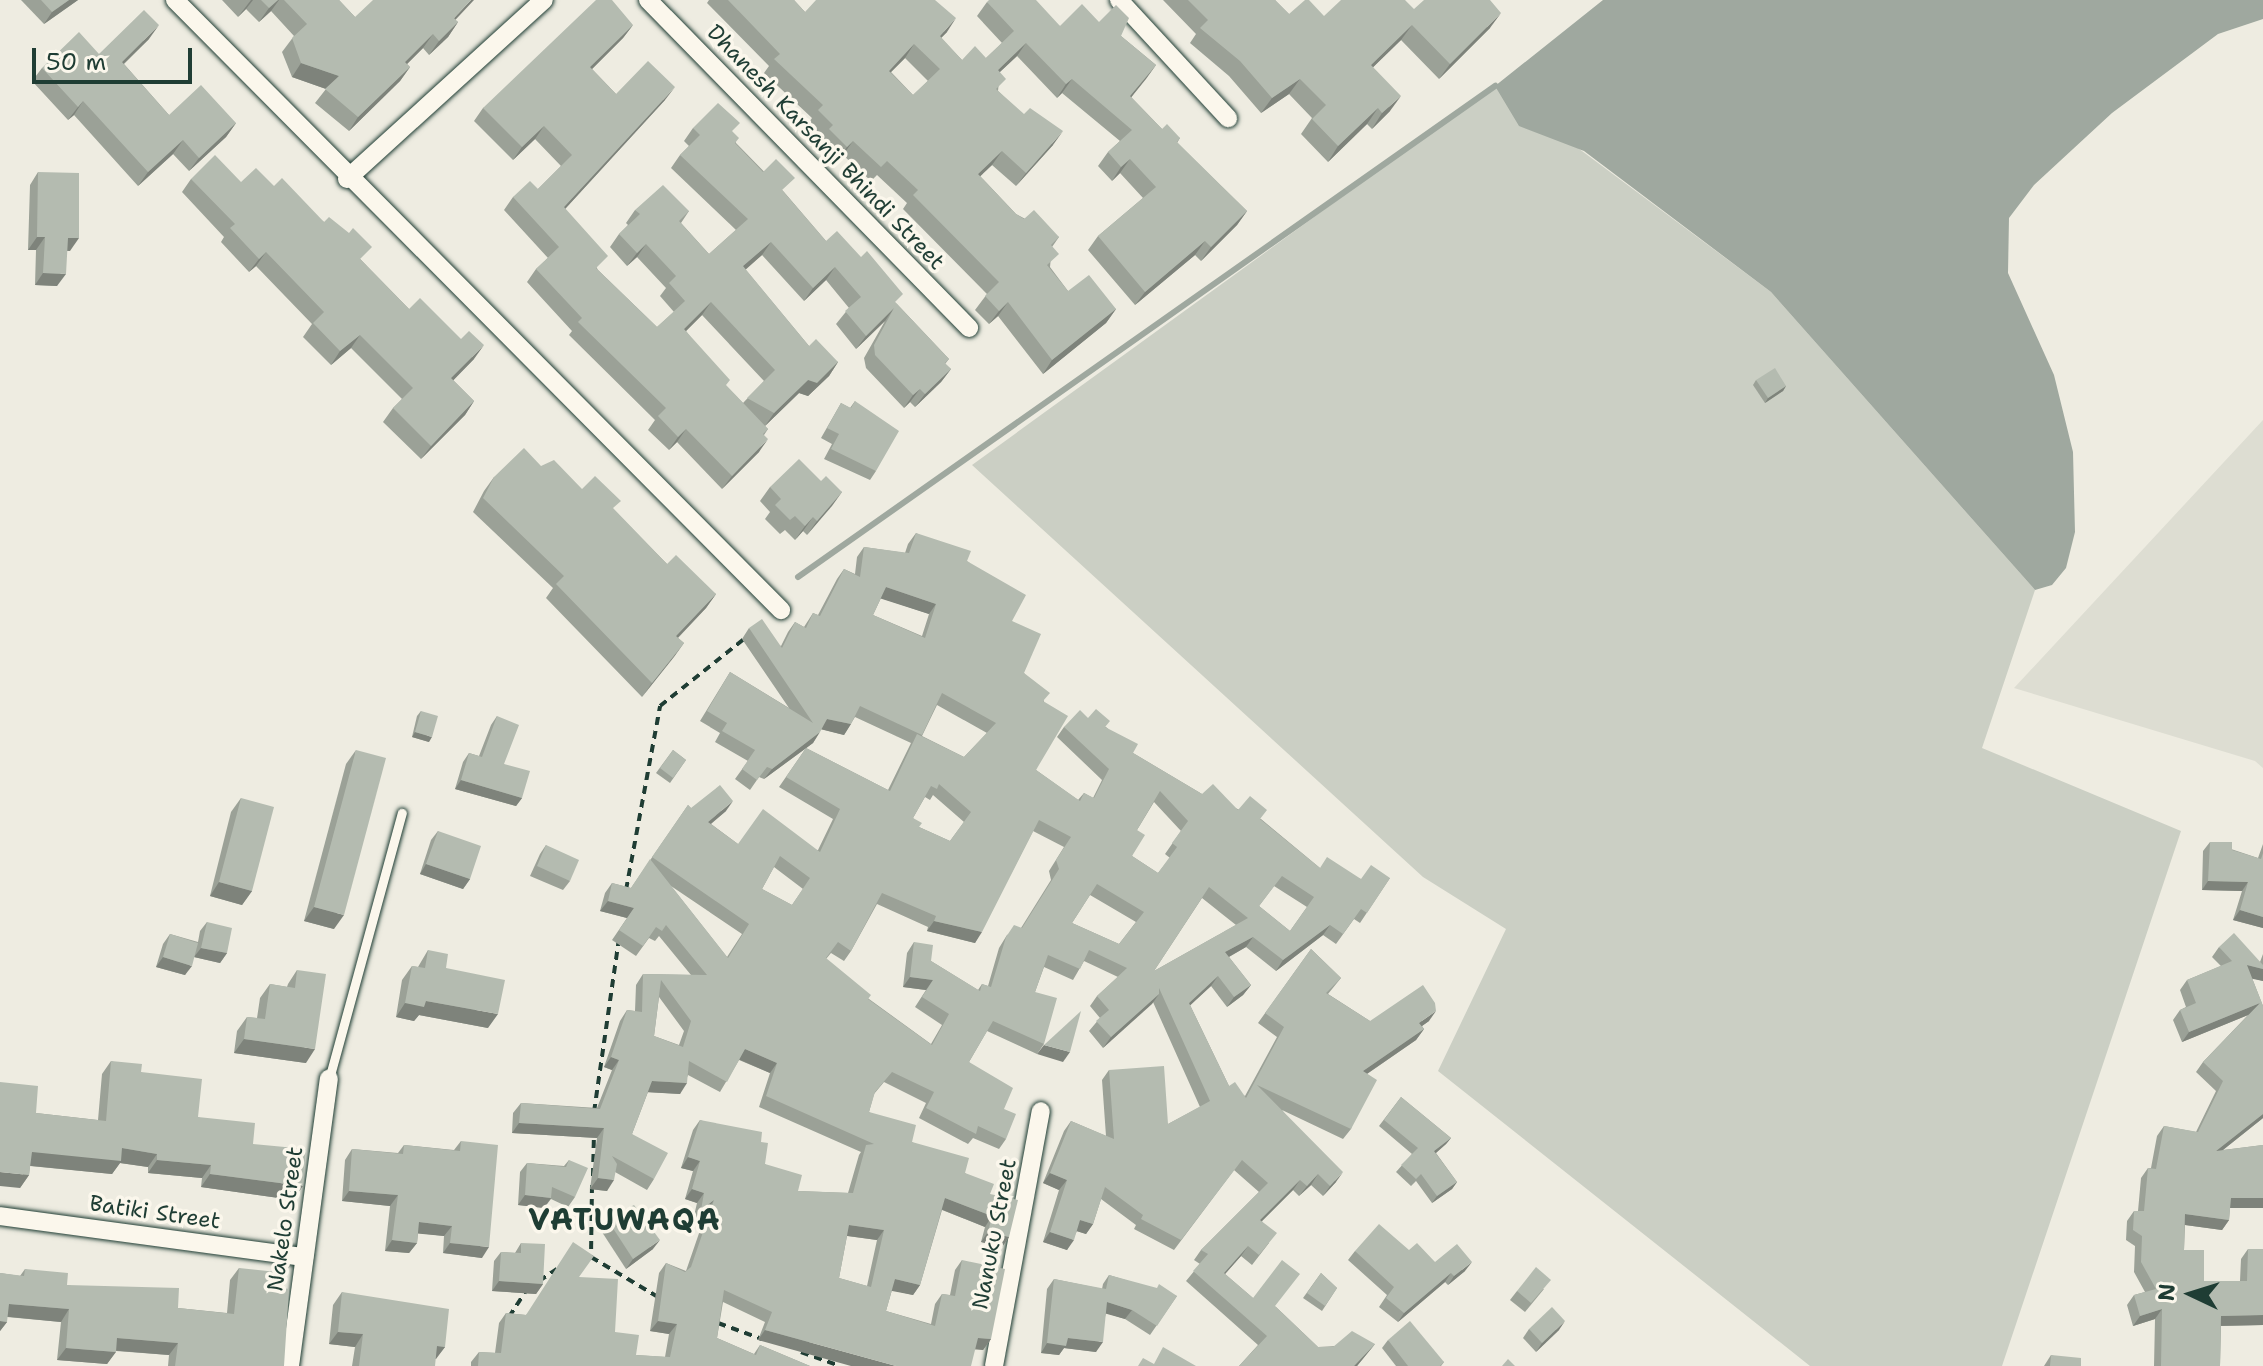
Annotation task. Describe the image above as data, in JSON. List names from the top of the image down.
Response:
{
  "streets": {
    "street": [
      "Dhanesh Karsanji Bhindi Street",
      "Batiki Street",
      "Nakelo Street",
      "Nanuku Street"
    ]
  },
  "crossings": [
    ["Batiki Street", "Nakelo Street"]
  ],
  "districts": ["VATUWAQA"],
  "scale_bar": "50 m",
  "north": "left"
}
